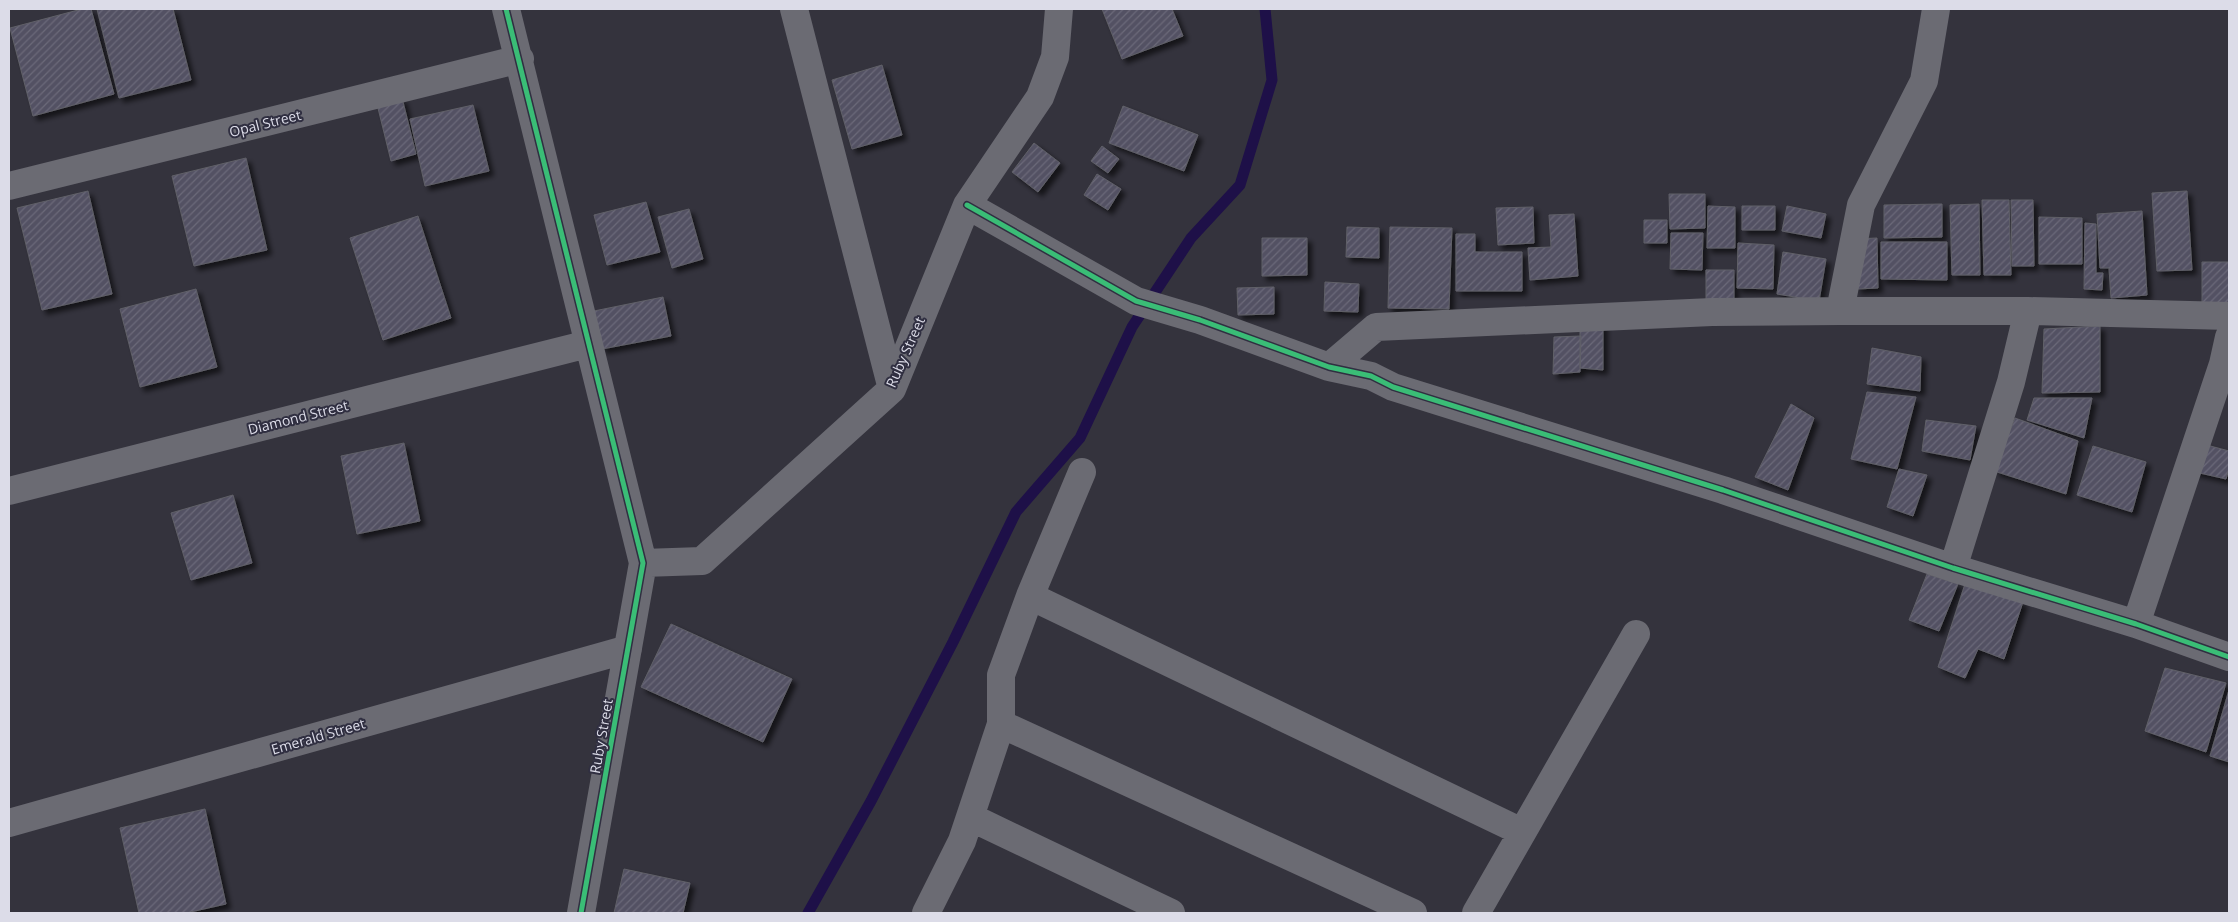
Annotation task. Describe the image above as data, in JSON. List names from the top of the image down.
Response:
{
  "streets": {
    "street": [
      "Opal Street",
      "Ruby Street",
      "Diamond Street",
      "Emerald Street"
    ]
  },
  "crossings": [
    ["Ruby Street", "Emerald Street"]
  ]
}
